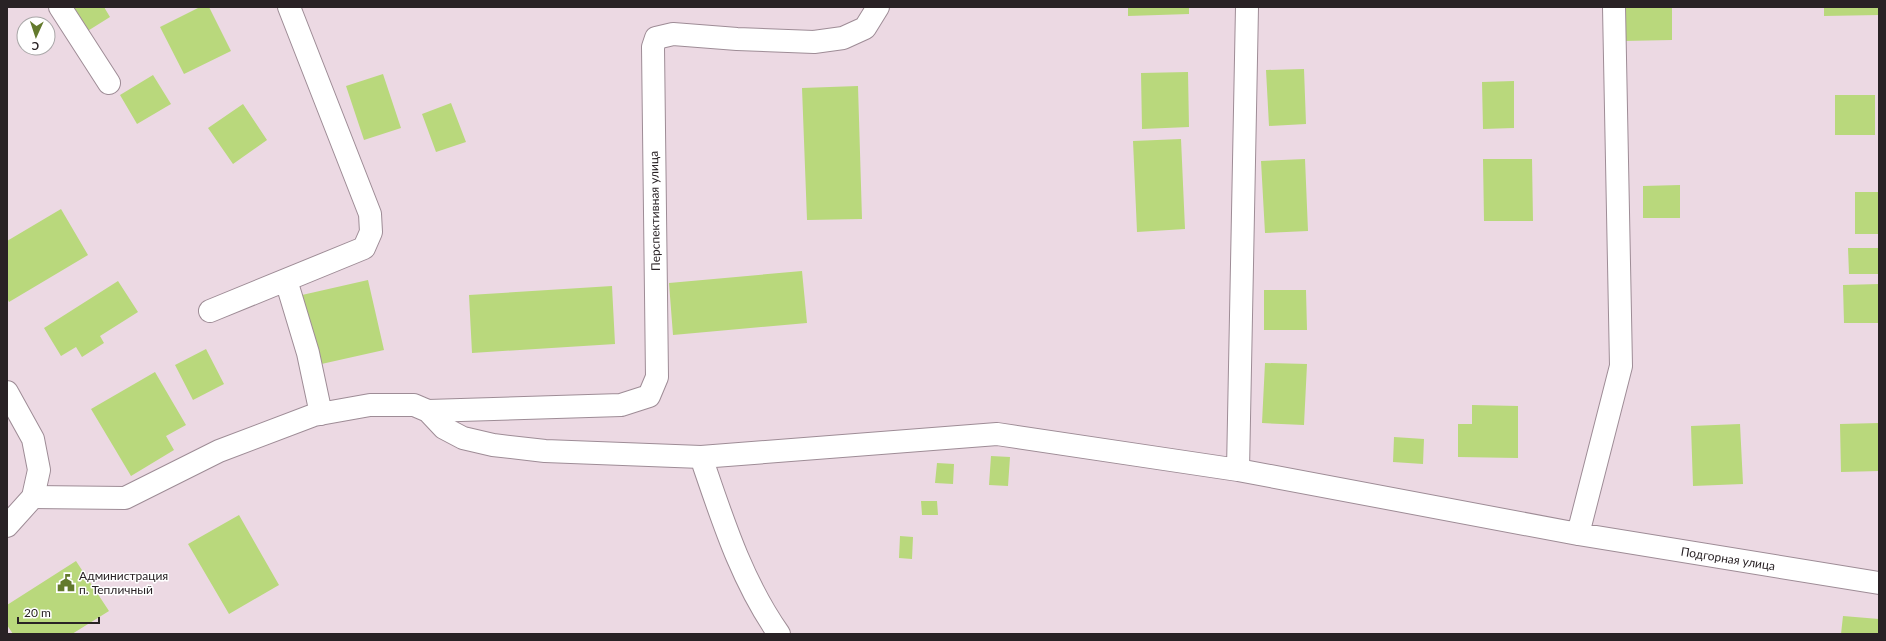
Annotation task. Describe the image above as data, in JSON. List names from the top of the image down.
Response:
{
  "streets": {
    "street": ["Перспективная улица", "Подгорная улица"]
  },
  "crossings": [
    ["Перспективная улица", "Подгорная улица"]
  ],
  "places": {
    "public building": ["Администрация п. Тепличный"]
  },
  "scale_bar": "20 m",
  "north": "bottom"
}
